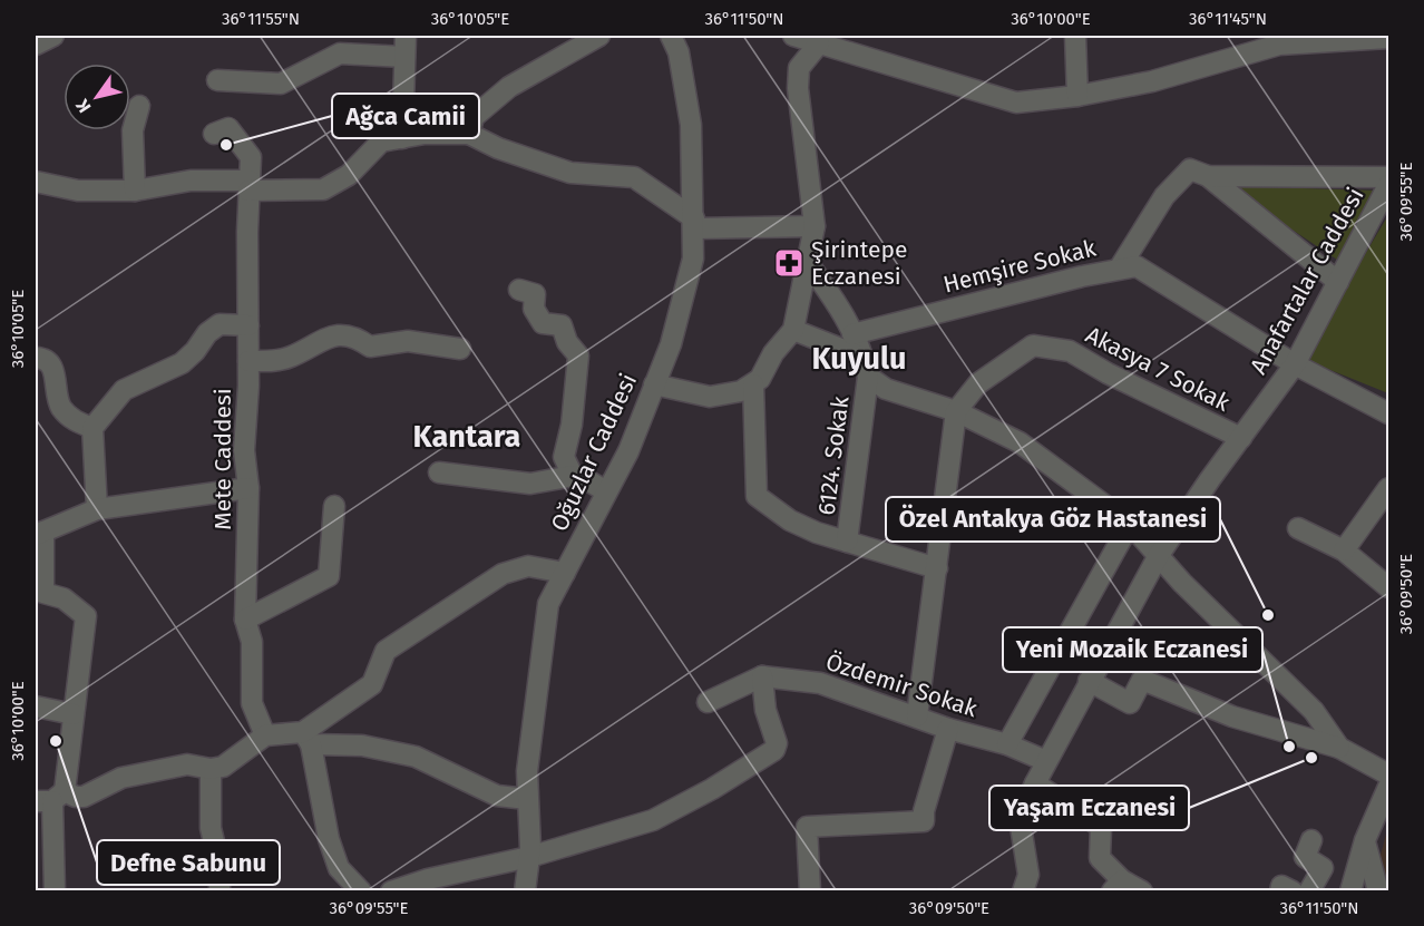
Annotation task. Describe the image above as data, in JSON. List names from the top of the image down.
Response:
{
  "streets": {
    "street": [
      "Hemşire Sokak",
      "Anafartalar Caddesi",
      "Akasya 7 Sokak",
      "Oğuzlar Caddesi",
      "6124. Sokak",
      "Mete Caddesi",
      "Özdemir Sokak"
    ]
  },
  "crossings": [
    ["Anafartalar Caddesi", "Akasya 7 Sokak"],
    ["Anafartalar Caddesi", "Özdemir Sokak"]
  ],
  "districts": ["Kuyulu", "Kantara"],
  "places": {
    "other": [
      "Ağca Camii",
      "Özel Antakya Göz Hastanesi",
      "Defne Sabunu",
      "Yeni Mozaik Eczanesi",
      "Yaşam Eczanesi"
    ],
    "pharmacy": ["Şirintepe Eczanesi"]
  },
  "north": "bottom left",
  "coordinates": [
    "36°11'55\"N",
    "36°10'05\"E",
    "36°11'50\"N",
    "36°10'00\"E",
    "36°11'45\"N",
    "36°09'55\"E",
    "36°09'50\"E"
  ]
}
